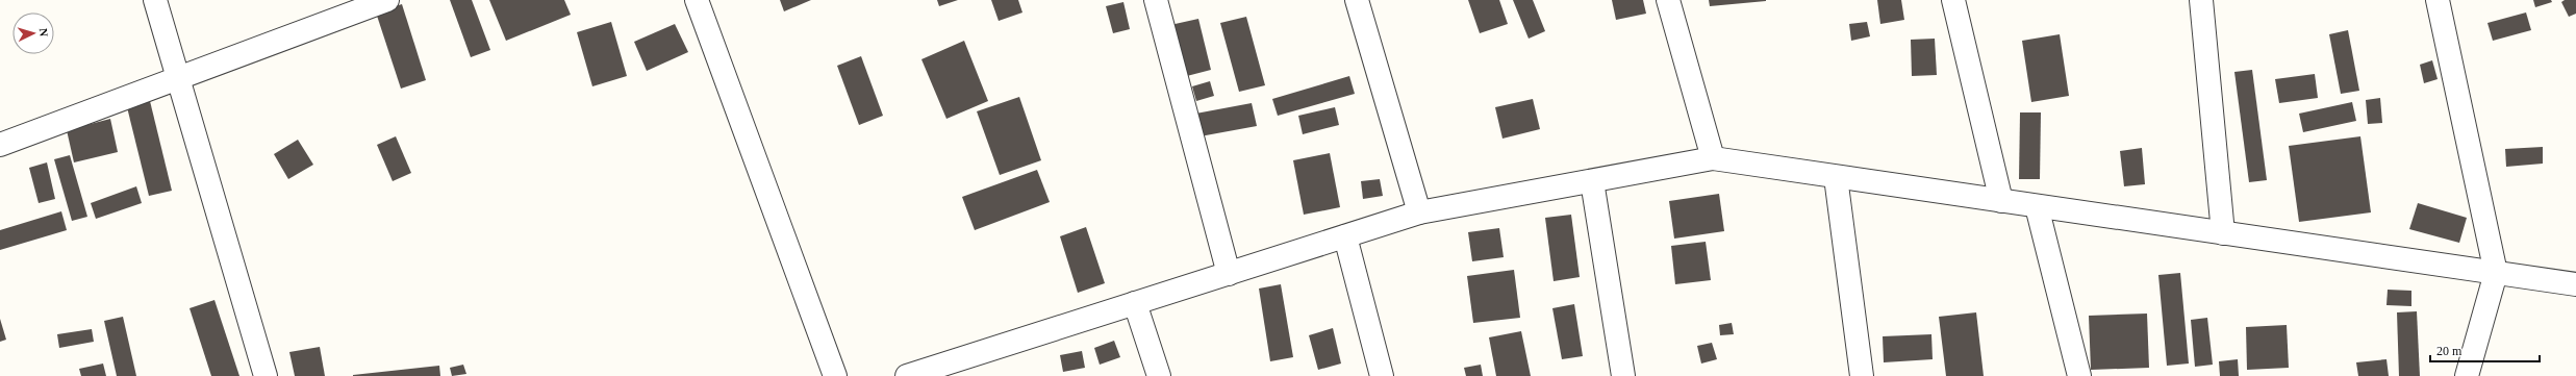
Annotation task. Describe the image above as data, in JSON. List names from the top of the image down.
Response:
{
  "scale_bar": "20 m",
  "north": "right"
}
